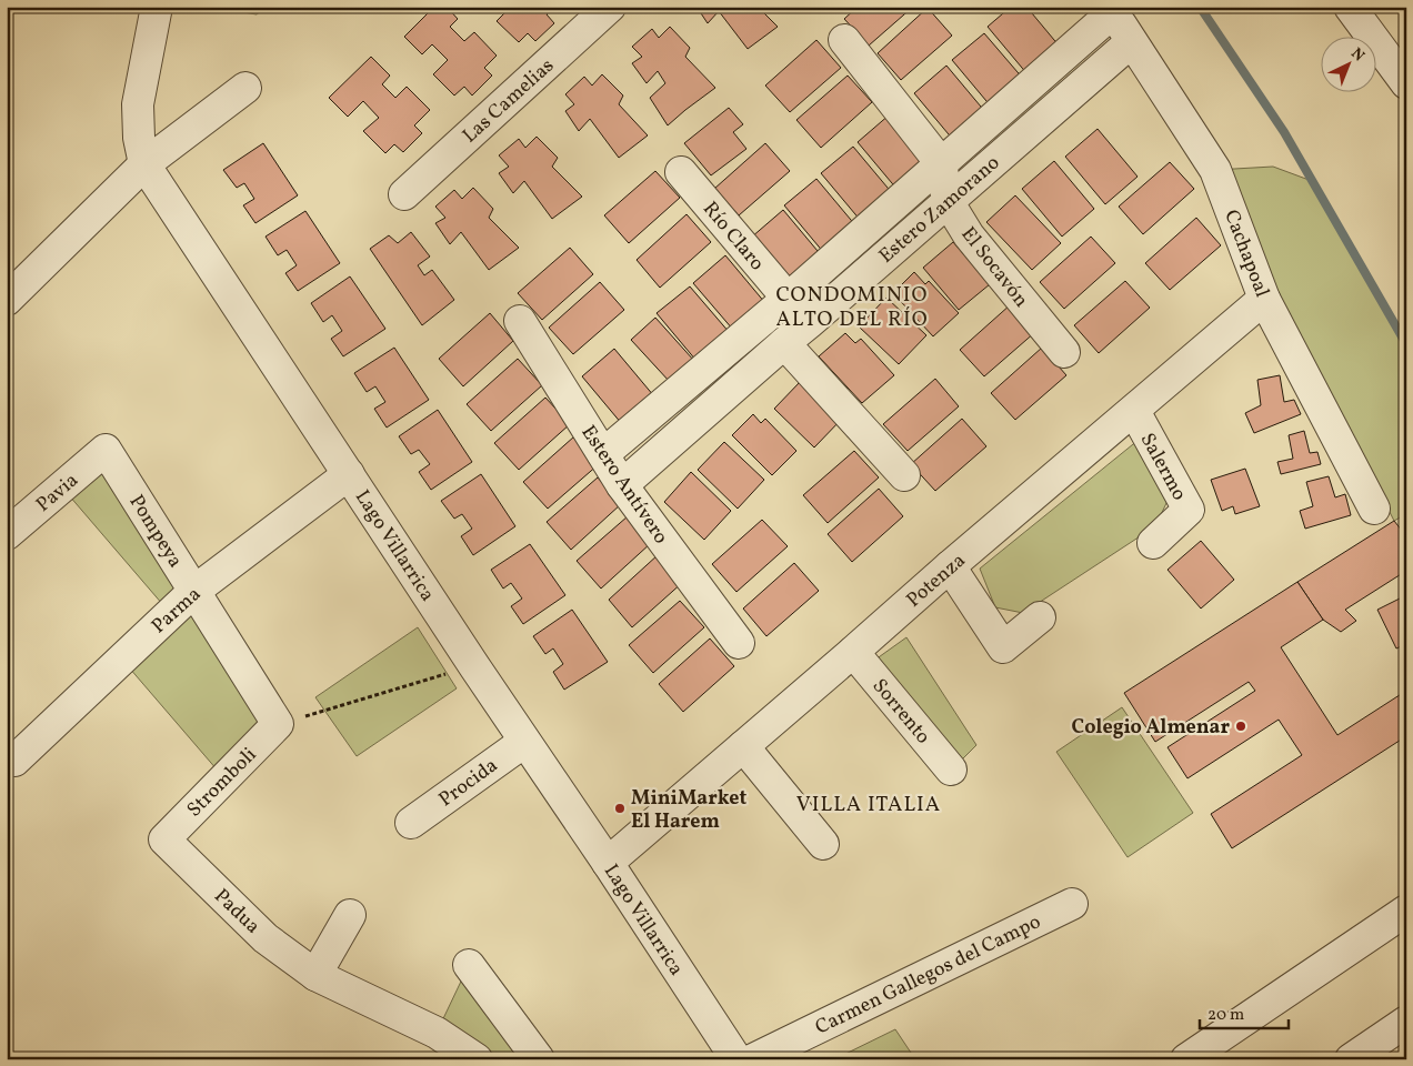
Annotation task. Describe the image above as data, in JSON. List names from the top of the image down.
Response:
{
  "streets": {
    "street": [
      "Las Camelias",
      "Estero Zamorano",
      "Río Claro",
      "Cachapoal",
      "El Socavón",
      "Salermo",
      "Estero Antívero",
      "Pavia",
      "Pompeya",
      "Lago Villarrica",
      "Potenza",
      "Parma",
      "Sorrento",
      "Stromboli",
      "Procida",
      "Padua",
      "Carmen Gallegos del Campo"
    ]
  },
  "crossings": [
    ["Estero Zamorano", "Río Claro"],
    ["Estero Zamorano", "Cachapoal"],
    ["Estero Zamorano", "El Socavón"],
    ["Estero Zamorano", "Estero Antívero"],
    ["Cachapoal", "Potenza"],
    ["Salermo", "Potenza"],
    ["Pavia", "Pompeya"],
    ["Pompeya", "Parma"],
    ["Pompeya", "Stromboli"],
    ["Lago Villarrica", "Potenza"],
    ["Lago Villarrica", "Parma"],
    ["Lago Villarrica", "Procida"],
    ["Potenza", "Sorrento"],
    ["Stromboli", "Padua"]
  ],
  "districts": ["CONDOMINIO ALTO DEL RÍO", "VILLA ITALIA"],
  "places": ["Colegio Almenar", "MiniMarket El Harem"],
  "scale_bar": "20 m",
  "north": "top right"
}
